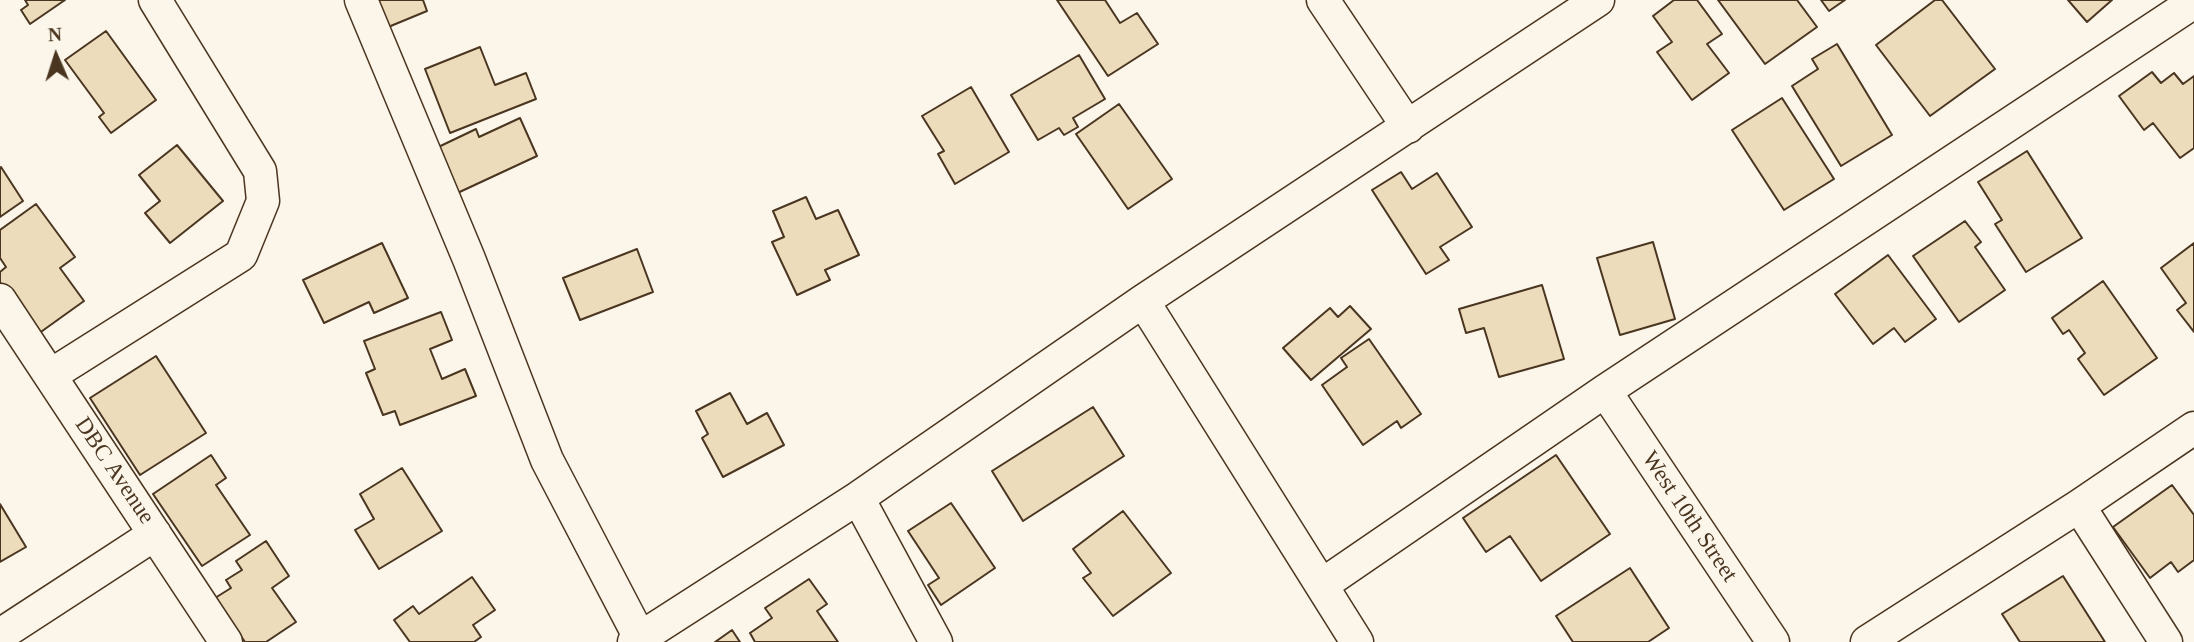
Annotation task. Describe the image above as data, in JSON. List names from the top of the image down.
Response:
{
  "streets": {
    "street": ["DBC Avenue", "West 10th Street"]
  },
  "north": "top"
}
